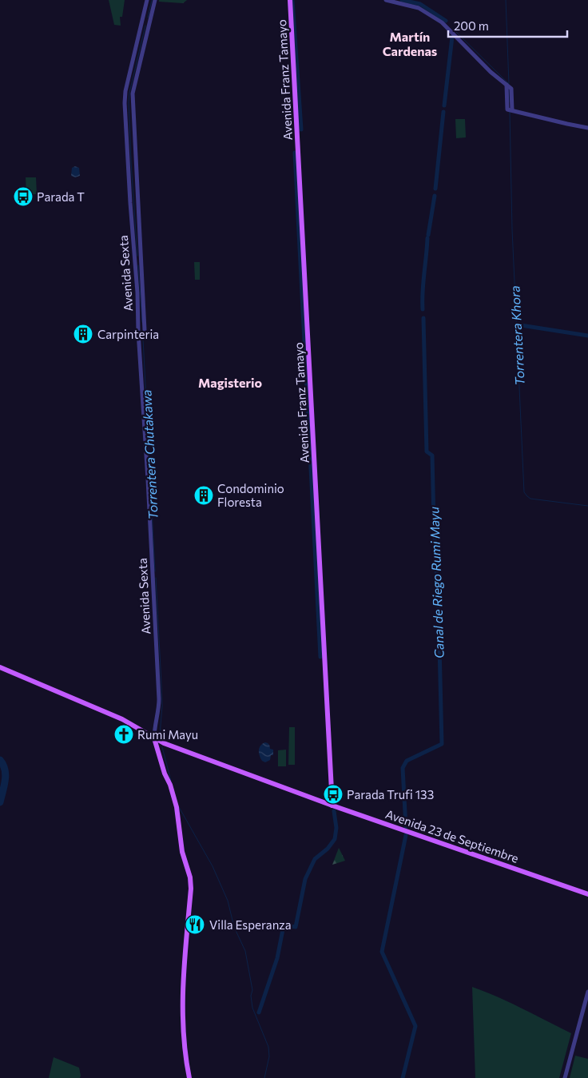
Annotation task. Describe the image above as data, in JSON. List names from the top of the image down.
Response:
{
  "streets": {
    "main road": ["Avenida Franz Tamayo", "Avenida 23 de Septiembre"],
    "street": ["Avenida Sexta"]
  },
  "crossings": [
    ["Avenida Franz Tamayo", "Avenida 23 de Septiembre"],
    ["Avenida Sexta", "Avenida 23 de Septiembre"]
  ],
  "districts": ["Martín Cardenas", "Magisterio"],
  "water": ["Torrentera Khora", "Torrentera Chutakawa", "Canal de Riego Rumi Mayu"],
  "places": {
    "bus stop": ["Parada T", "Parada Trufi 133"],
    "building": ["Carpinteria", "Condominio Floresta"],
    "church": ["Rumi Mayu"],
    "restaurant": ["Villa Esperanza"]
  },
  "scale_bar": "200 m"
}
